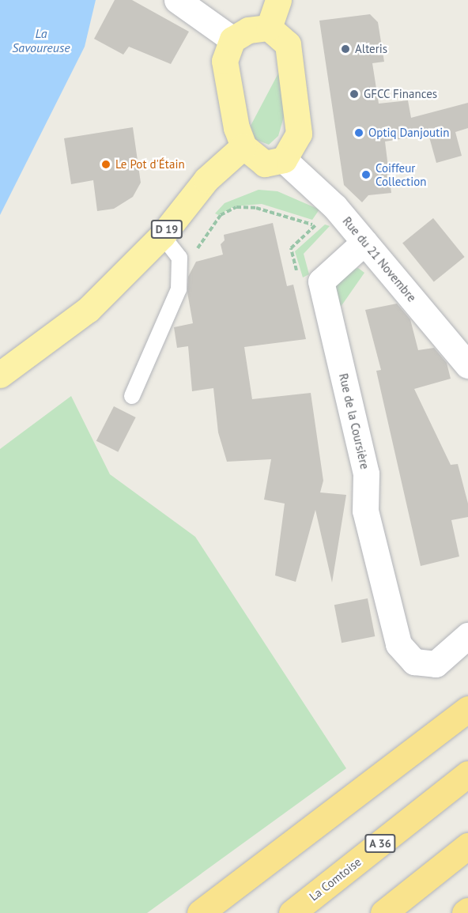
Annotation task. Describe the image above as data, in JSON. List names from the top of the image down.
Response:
{
  "streets": {
    "highway": ["A 36", "La Comtoise"],
    "main road": ["D 19"],
    "street": ["Rue du 21 Novembre", "Rue de la Coursière"]
  },
  "crossings": [
    ["Rue du 21 Novembre", "Rue de la Coursière"]
  ],
  "water": ["La Savoureuse"],
  "places": [
    "Alteris",
    "GFCC Finances",
    "Optiq Danjoutin",
    "Le Pot d'Étain",
    "Coiffeur Collection"
  ]
}
